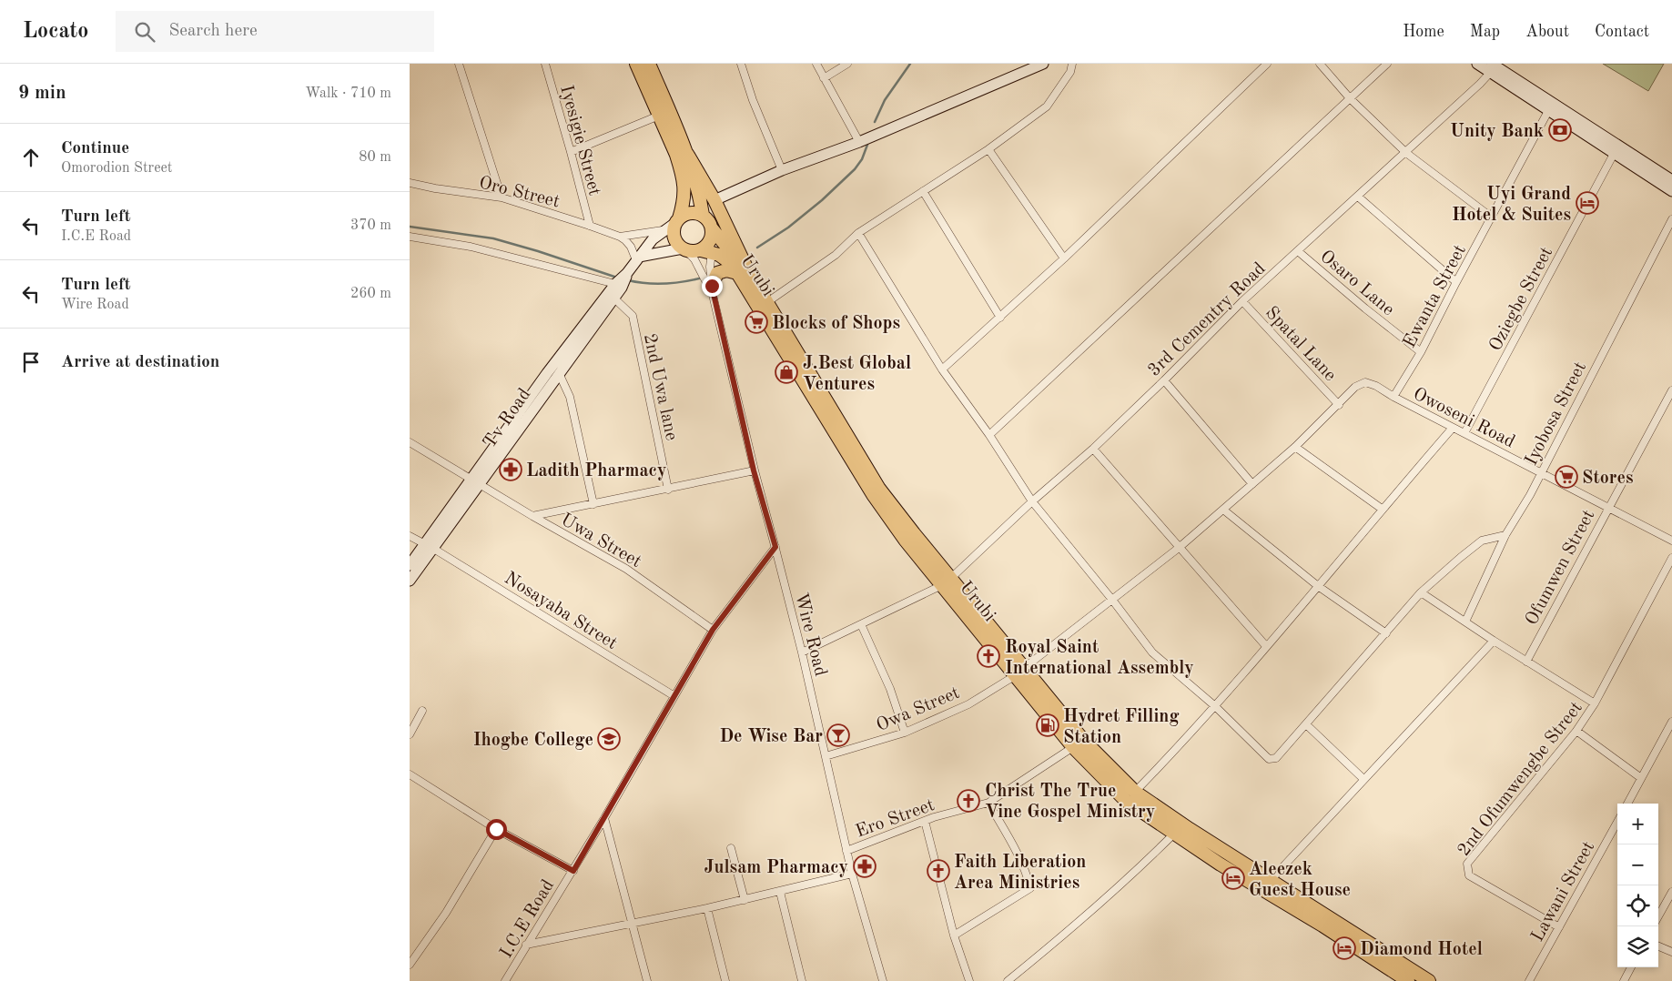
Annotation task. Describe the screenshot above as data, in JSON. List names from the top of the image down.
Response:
{
  "streets": {
    "highway": ["Urubi"],
    "street": [
      "Iyesigie Street",
      "Oro Street",
      "Osaro Lane",
      "Ewanta Street",
      "Oziegbe Street",
      "3rd Cementry Road",
      "Spatal Lane",
      "2nd Uwa lane",
      "Iyobosa Street",
      "Owoseni Road",
      "Tv Road",
      "Uwa Street",
      "Ofumwen Street",
      "Nosayaba Street",
      "Wire Road",
      "Owa Street",
      "2nd Ofumwengbe Street",
      "Ero Street",
      "Lawani Street",
      "I.C.E Road"
    ]
  },
  "crossings": [
    ["Iyesigie Street", "Oro Street"],
    ["Iyesigie Street", "Tv Road"],
    ["Oro Street", "Tv Road"],
    ["Urubi", "3rd Cementry Road"],
    ["Urubi", "Tv Road"],
    ["Urubi", "Wire Road"],
    ["Urubi", "Owa Street"],
    ["Urubi", "Ero Street"],
    ["Osaro Lane", "Ewanta Street"],
    ["Osaro Lane", "3rd Cementry Road"],
    ["Ewanta Street", "Owoseni Road"],
    ["Oziegbe Street", "Owoseni Road"],
    ["3rd Cementry Road", "Spatal Lane"],
    ["3rd Cementry Road", "Wire Road"],
    ["Spatal Lane", "Owa Street"],
    ["2nd Uwa lane", "Tv Road"],
    ["Iyobosa Street", "Owoseni Road"],
    ["Owoseni Road", "Ofumwen Street"],
    ["Owoseni Road", "Owa Street"],
    ["Tv Road", "Uwa Street"],
    ["Tv Road", "Nosayaba Street"],
    ["Tv Road", "Wire Road"],
    ["Uwa Street", "I.C.E Road"],
    ["Nosayaba Street", "I.C.E Road"],
    ["Wire Road", "Owa Street"],
    ["Wire Road", "Ero Street"],
    ["Wire Road", "I.C.E Road"],
    ["2nd Ofumwengbe Street", "Lawani Street"]
  ],
  "places": {
    "bank": ["Unity Bank"],
    "hotel": ["Uyi Grand Hotel & Suites", "Aleezek Guest House", "Diamond Hotel"],
    "supermarket": ["Blocks of Shops", "Stores"],
    "shop": ["J.Best Global Ventures"],
    "pharmacy": ["Ladith Pharmacy", "Julsam Pharmacy"],
    "church": ["Royal Saint International Assembly", "Christ The True Vine Gospel Ministry", "Faith Liberation Area Ministries"],
    "fuel station": ["Hydret Filling Station"],
    "bar": ["De Wise Bar"],
    "school or university": ["Ihogbe College"]
  },
  "page": {
    "header": "Locato",
    "search": "Search here",
    "nav": [
      "Home",
      "Map",
      "About",
      "Contact"
    ],
    "heading": ["9 min", "Walk · 710 m"],
    "list": [
      ["Continue", "Omorodion Street", "80 m"],
      ["Turn left", "I.C.E Road", "370 m"],
      ["Turn left", "Wire Road", "260 m"],
      "Arrive at destination"
    ],
    "map_buttons": ["+", "−"]
  }
}
